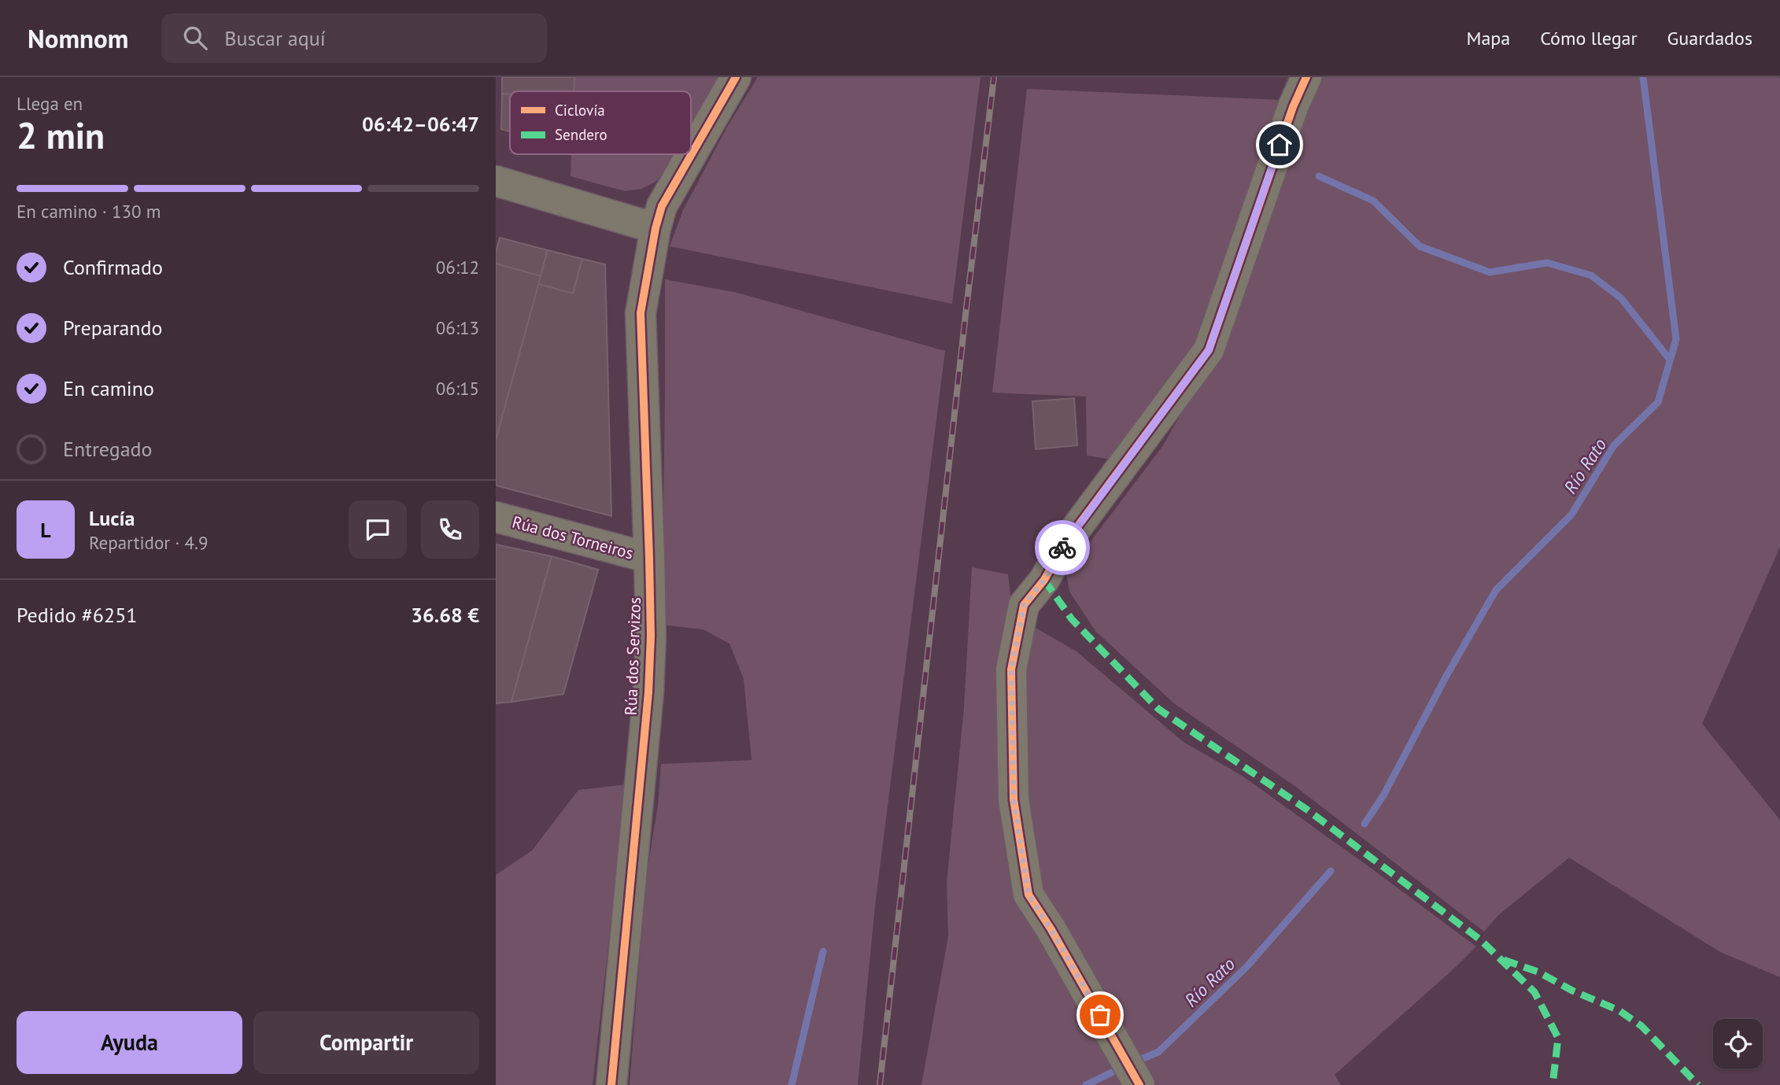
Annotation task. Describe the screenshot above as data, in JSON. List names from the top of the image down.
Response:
{
  "streets": {
    "street": ["Rúa dos Torneiros", "Rúa dos Servizos"]
  },
  "crossings": [
    ["Rúa dos Torneiros", "Rúa dos Servizos"]
  ],
  "water": ["Río Rato"],
  "legend": ["Ciclovía", "Sendero"],
  "page": {
    "header": "Nomnom",
    "search": "Buscar aquí",
    "nav": ["Mapa", "Cómo llegar", "Guardados"],
    "heading": ["2 min", "Llega en", "06:42–06:47"],
    "panel": [
      "Lucía",
      "Repartidor · 4.9",
      "Pedido #6251",
      "36.68 €"
    ],
    "bar": "En camino · 130 m",
    "list": [
      ["Confirmado", "06:12"],
      ["Preparando", "06:13"],
      ["En camino", "06:15"],
      "Entregado"
    ],
    "round": "L",
    "buttons": ["Ayuda", "Compartir"]
  }
}
